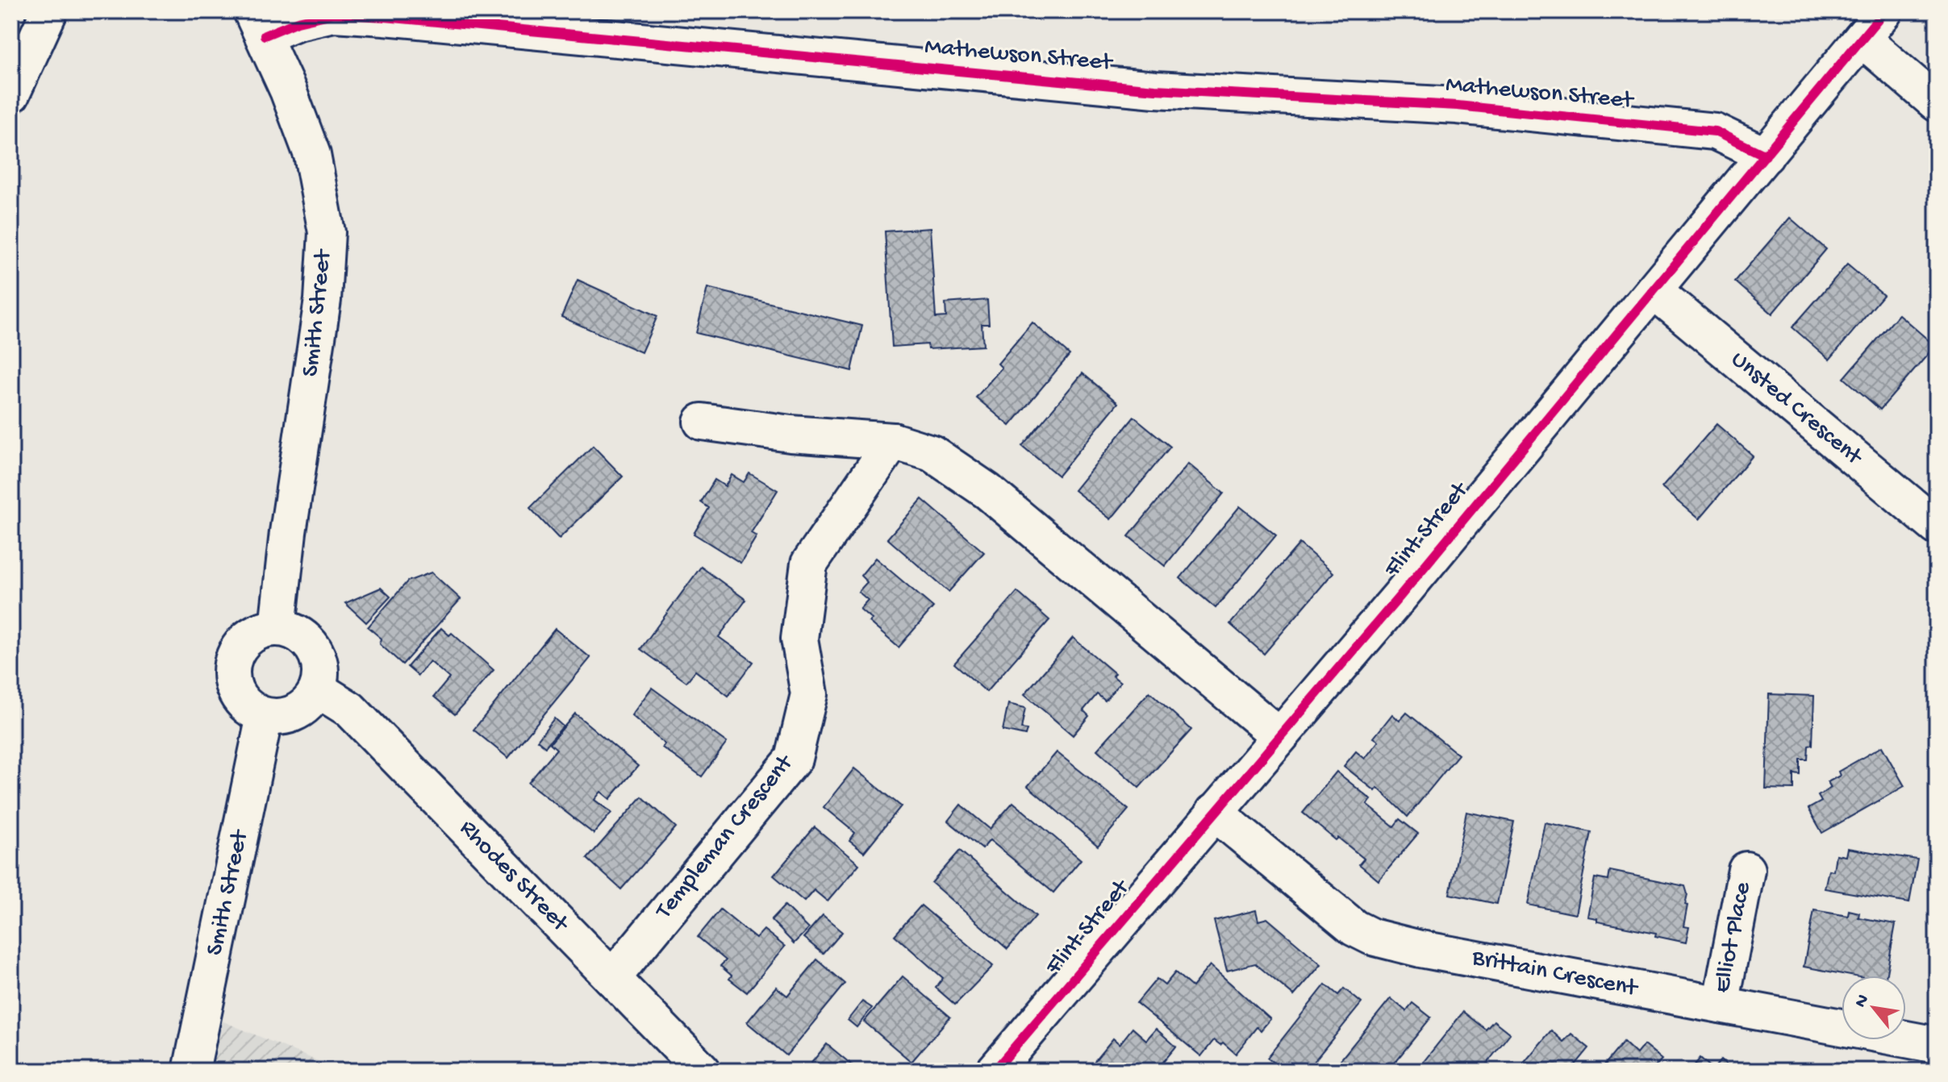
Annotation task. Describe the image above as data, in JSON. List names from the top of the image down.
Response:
{
  "streets": {
    "street": [
      "Mathewson Street",
      "Smith Street",
      "Unsted Crescent",
      "Flint Street",
      "Templeman Crescent",
      "Rhodes Street",
      "Elliot Place",
      "Brittain Crescent"
    ]
  },
  "crossings": [
    ["Mathewson Street", "Smith Street"],
    ["Mathewson Street", "Flint Street"],
    ["Smith Street", "Rhodes Street"],
    ["Unsted Crescent", "Flint Street"],
    ["Flint Street", "Brittain Crescent"],
    ["Templeman Crescent", "Rhodes Street"],
    ["Elliot Place", "Brittain Crescent"]
  ],
  "north": "top left"
}
